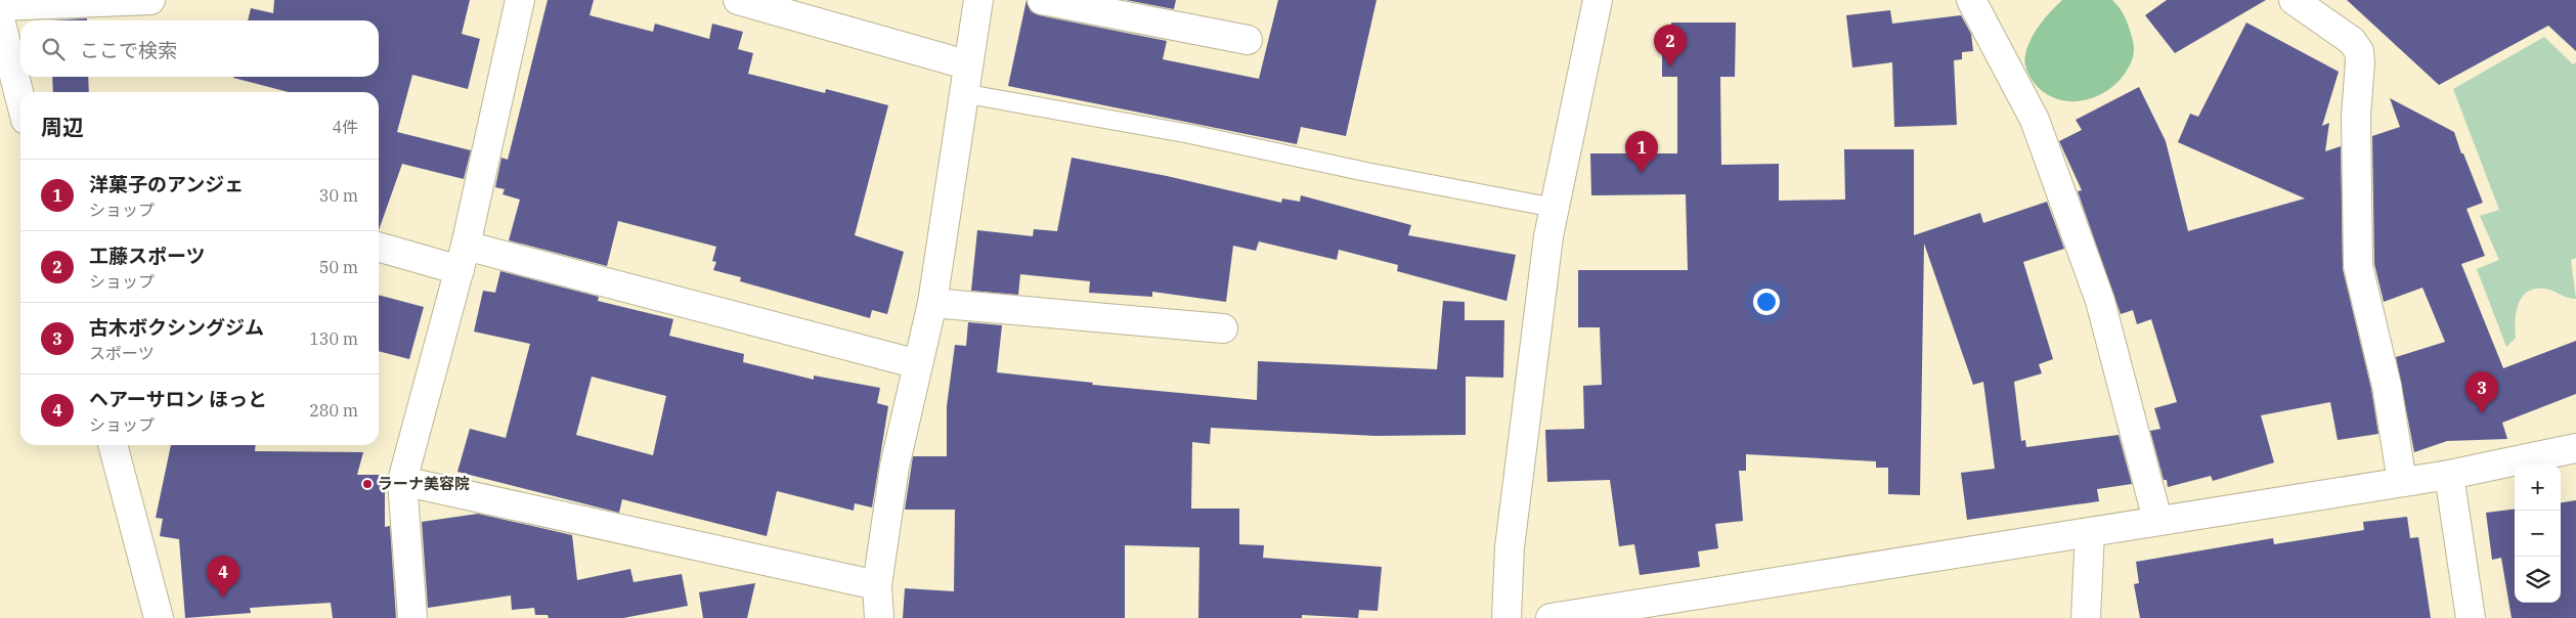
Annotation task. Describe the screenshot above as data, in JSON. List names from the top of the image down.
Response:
{
  "places": ["ラーナ美容院"],
  "page": {
    "search": "ここで検索",
    "pins": [
      "2",
      "1",
      "3",
      "4"
    ],
    "heading": ["周辺", "4件"],
    "list": [
      {
        "mark": "1",
        "name": "洋菓子のアンジェ",
        "note": "ショップ",
        "value": "30 m"
      },
      {
        "mark": "2",
        "name": "工藤スポーツ",
        "note": "ショップ",
        "value": "50 m"
      },
      {
        "mark": "3",
        "name": "古木ボクシングジム",
        "note": "スポーツ",
        "value": "130 m"
      },
      {
        "mark": "4",
        "name": "ヘアーサロン ほっと",
        "note": "ショップ",
        "value": "280 m"
      }
    ],
    "map_buttons": ["+", "−"]
  }
}
